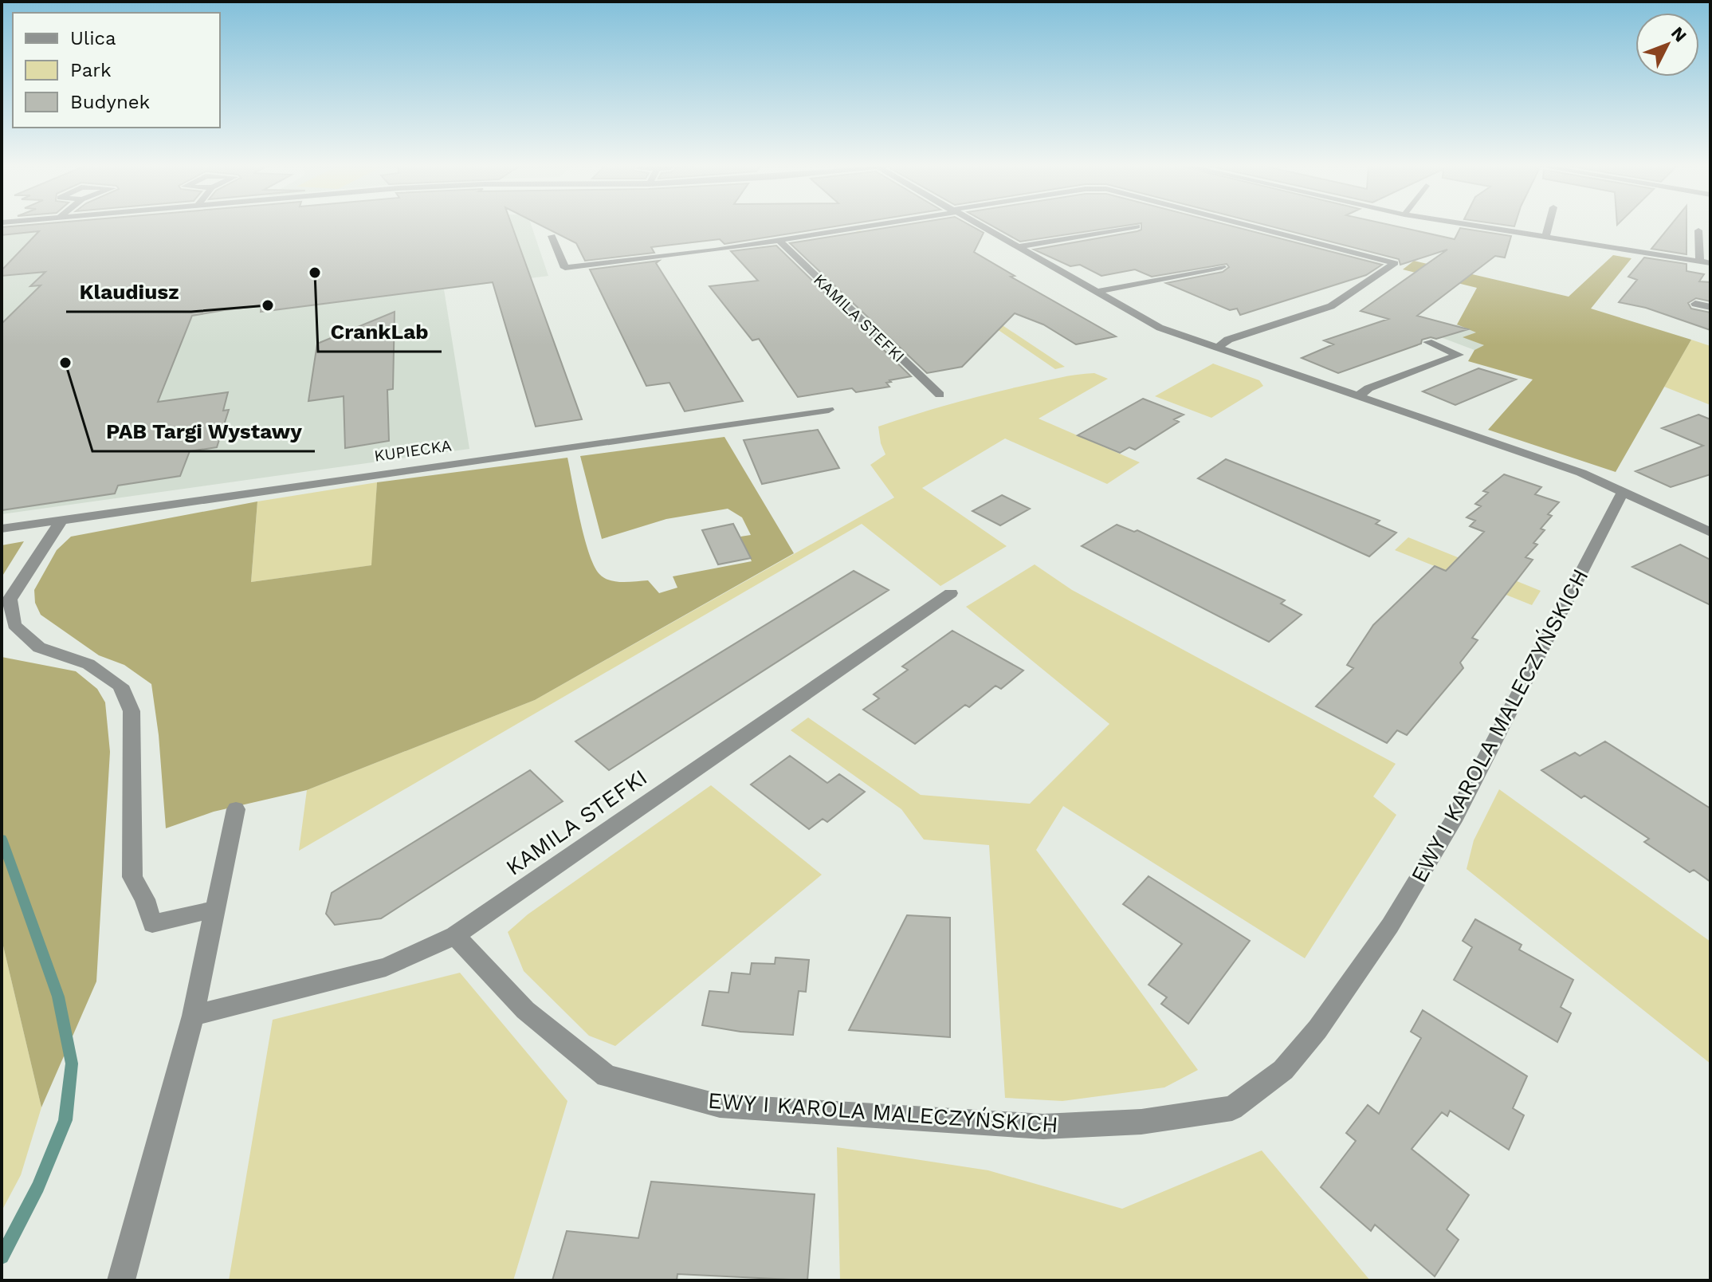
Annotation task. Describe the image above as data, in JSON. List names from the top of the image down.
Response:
{
  "streets": {
    "street": ["KAMILA STEFKI", "KUPIECKA", "EWY I KAROLA MALECZYŃSKICH"]
  },
  "crossings": [
    ["KAMILA STEFKI", "EWY I KAROLA MALECZYŃSKICH"]
  ],
  "places": ["CrankLab", "Klaudiusz", "PAB Targi Wystawy"],
  "legend": ["Ulica", "Park", "Budynek"],
  "north": "top right"
}
